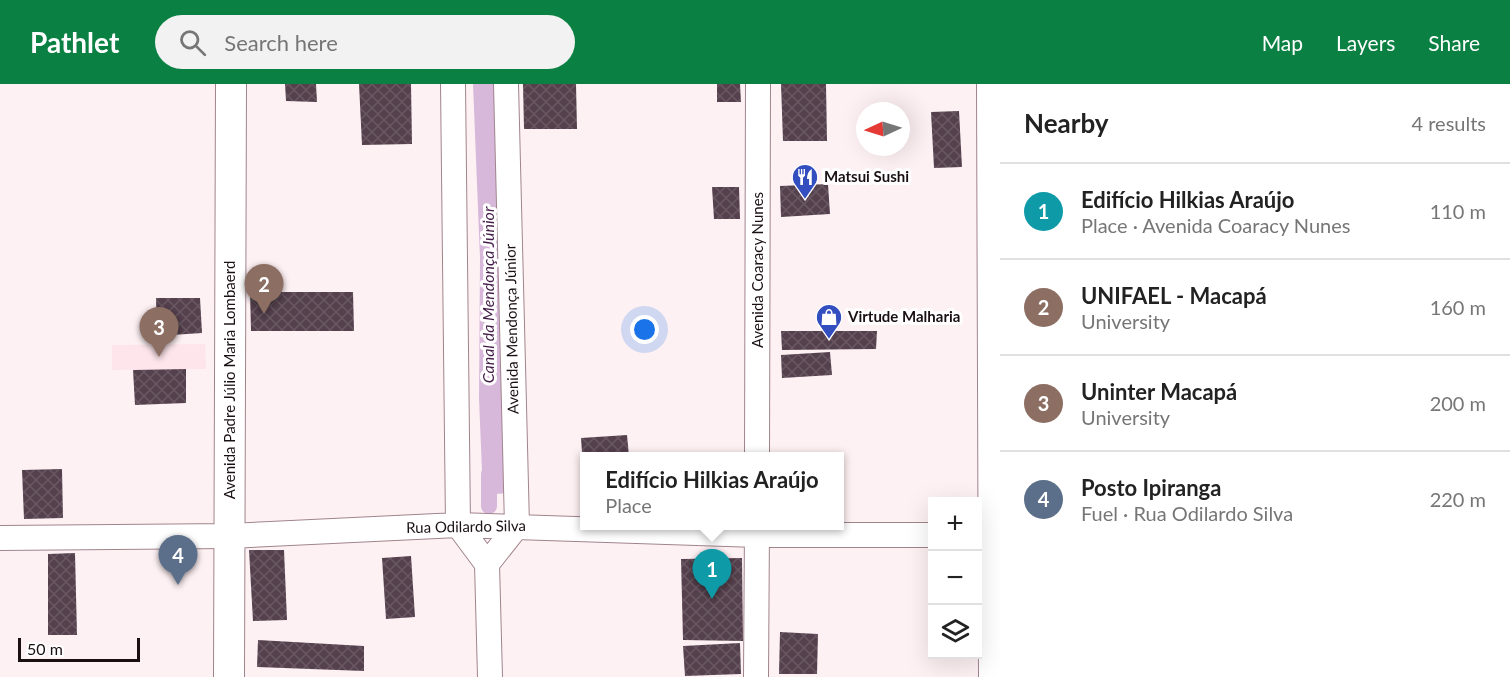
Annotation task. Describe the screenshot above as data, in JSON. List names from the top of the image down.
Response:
{
  "streets": {
    "main road": ["Avenida Padre Júlio Maria Lombaerd"],
    "street": ["Avenida Coaracy Nunes", "Avenida Mendonça Júnior", "Rua Odilardo Silva"]
  },
  "crossings": [
    ["Avenida Mendonça Júnior", "Rua Odilardo Silva"],
    ["Avenida Padre Júlio Maria Lombaerd", "Rua Odilardo Silva"]
  ],
  "water": ["Canal da Mendonça Júnior"],
  "places": {
    "restaurant": ["Matsui Sushi"],
    "shop": ["Virtude Malharia"]
  },
  "scale_bar": "50 m",
  "north": "left",
  "page": {
    "header": "Pathlet",
    "search": "Search here",
    "nav": ["Map", "Layers", "Share"],
    "heading": ["Nearby", "4 results"],
    "list": [
      {
        "mark": "1",
        "name": "Edifício Hilkias Araújo",
        "note": "Place · Avenida Coaracy Nunes",
        "value": "110 m"
      },
      {
        "mark": "2",
        "name": "UNIFAEL - Macapá",
        "note": "University",
        "value": "160 m"
      },
      {
        "mark": "3",
        "name": "Uninter Macapá",
        "note": "University",
        "value": "200 m"
      },
      {
        "mark": "4",
        "name": "Posto Ipiranga",
        "note": "Fuel · Rua Odilardo Silva",
        "value": "220 m"
      }
    ],
    "pins": [
      "2",
      "3",
      "4",
      "1"
    ],
    "popup": ["Edifício Hilkias Araújo", "Place"],
    "map_buttons": ["+", "−"],
    "scale": "50 m"
  }
}
